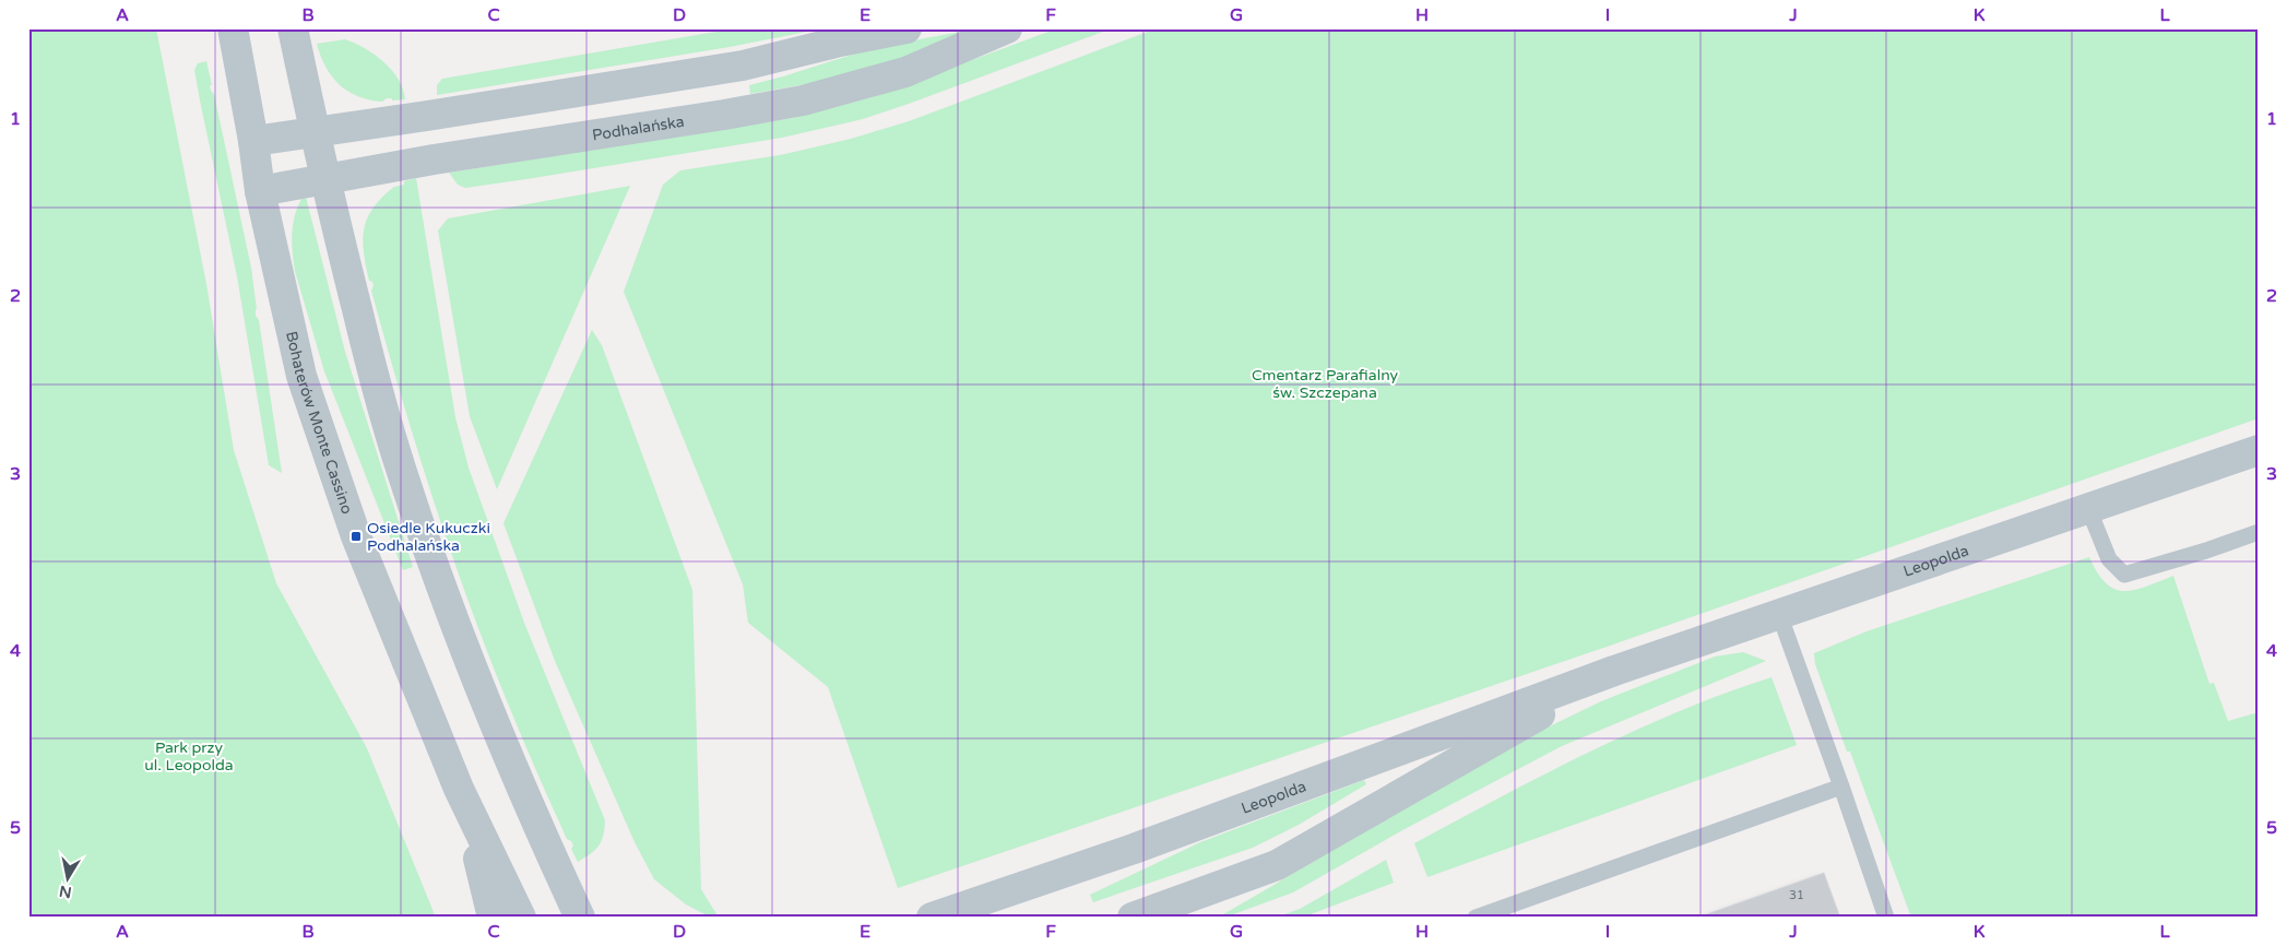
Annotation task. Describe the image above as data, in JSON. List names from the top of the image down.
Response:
{
  "streets": {
    "street": ["Podhalańska", "Bohaterów Monte Cassino", "Leopolda"]
  },
  "crossings": [
    ["Podhalańska", "Bohaterów Monte Cassino"]
  ],
  "parks": ["Cmentarz Parafialny św. Szczepana", "Park przy ul. Leopolda"],
  "places": {
    "transit": ["Osiedle Kukuczki Podhalańska"]
  },
  "house_numbers": ["31"],
  "north": "bottom",
  "grid": {
    "columns": [
      "A",
      "B",
      "C",
      "D",
      "E",
      "F",
      "G",
      "H",
      "I",
      "J",
      "K",
      "L"
    ],
    "rows": [
      "1",
      "2",
      "3",
      "4",
      "5"
    ]
  }
}
